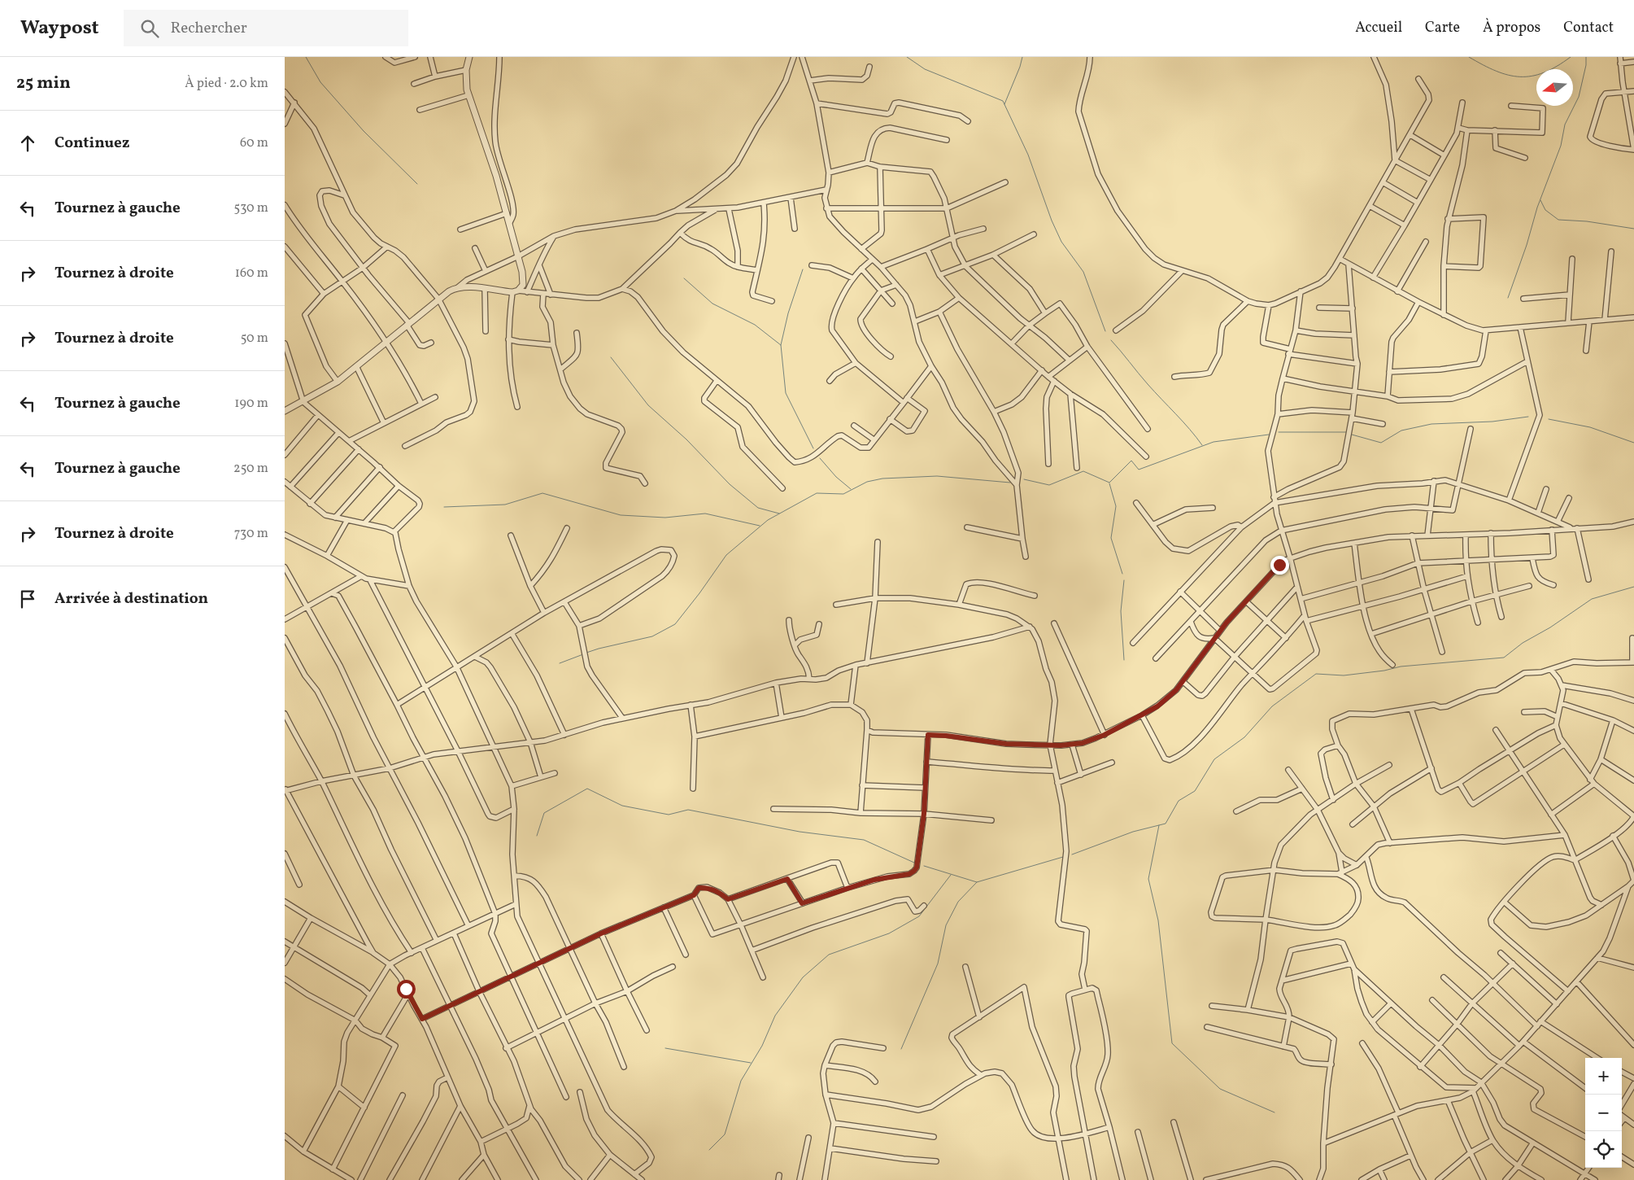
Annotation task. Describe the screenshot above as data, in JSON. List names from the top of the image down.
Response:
{
  "north": "left",
  "page": {
    "header": "Waypost",
    "search": "Rechercher",
    "nav": [
      "Accueil",
      "Carte",
      "À propos",
      "Contact"
    ],
    "heading": ["25 min", "À pied · 2.0 km"],
    "list": [
      ["Continuez", "60 m"],
      ["Tournez à gauche", "530 m"],
      ["Tournez à droite", "160 m"],
      ["Tournez à droite", "50 m"],
      ["Tournez à gauche", "190 m"],
      ["Tournez à gauche", "250 m"],
      ["Tournez à droite", "730 m"],
      "Arrivée à destination"
    ],
    "map_buttons": ["+", "−"]
  }
}
